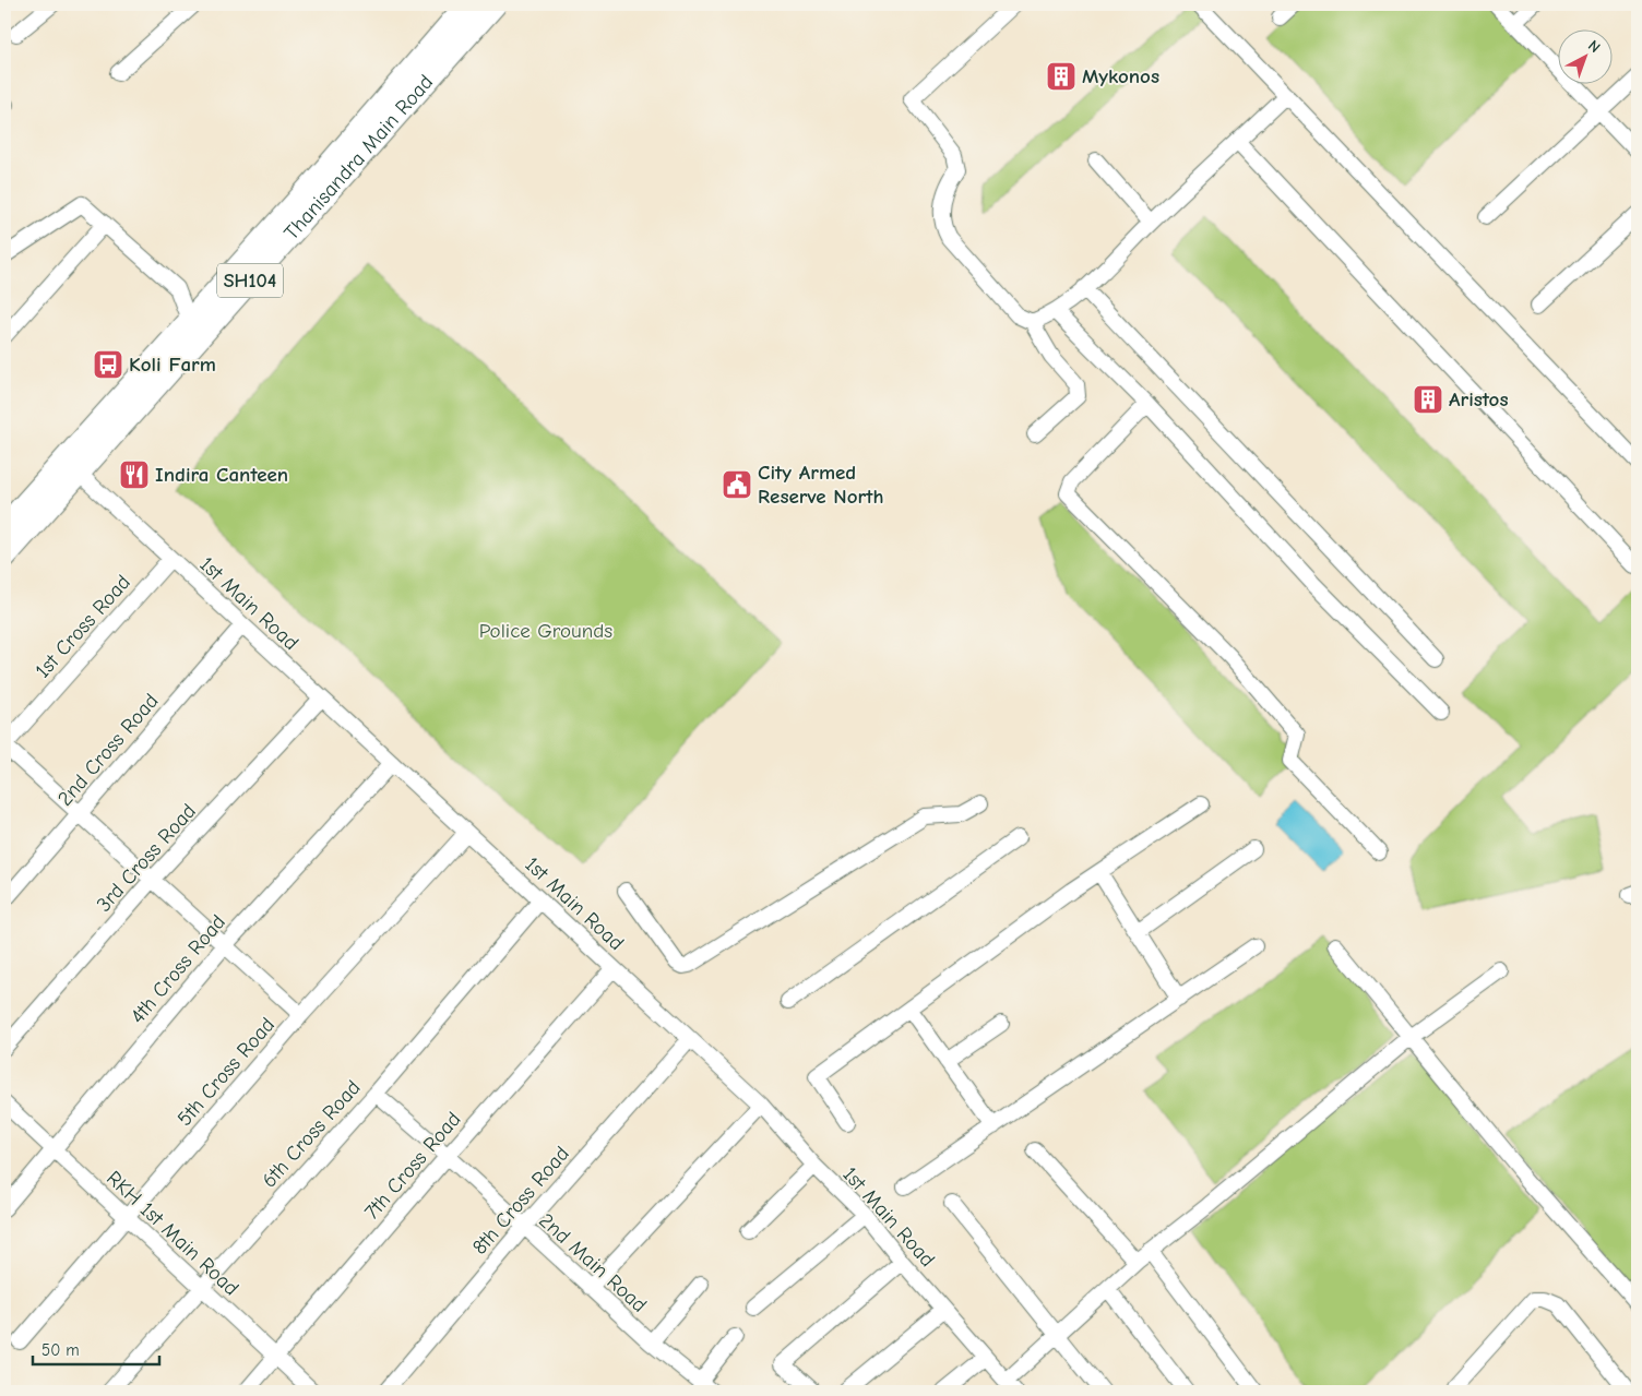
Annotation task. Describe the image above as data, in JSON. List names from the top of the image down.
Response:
{
  "streets": {
    "main road": ["Thanisandra Main Road", "SH104"],
    "street": [
      "1st Main Road",
      "1st Cross Road",
      "2nd Cross Road",
      "3rd Cross Road",
      "4th Cross Road",
      "5th Cross Road",
      "6th Cross Road",
      "7th Cross Road",
      "8th Cross Road",
      "RKH 1st Main Road",
      "2nd Main Road"
    ]
  },
  "crossings": [
    ["Thanisandra Main Road", "1st Main Road"],
    ["1st Main Road", "1st Cross Road"],
    ["1st Main Road", "2nd Cross Road"],
    ["1st Main Road", "3rd Cross Road"],
    ["1st Main Road", "4th Cross Road"],
    ["1st Main Road", "5th Cross Road"],
    ["1st Main Road", "6th Cross Road"],
    ["1st Main Road", "7th Cross Road"],
    ["1st Main Road", "8th Cross Road"],
    ["4th Cross Road", "RKH 1st Main Road"],
    ["5th Cross Road", "RKH 1st Main Road"],
    ["6th Cross Road", "RKH 1st Main Road"],
    ["6th Cross Road", "2nd Main Road"],
    ["7th Cross Road", "RKH 1st Main Road"],
    ["7th Cross Road", "2nd Main Road"],
    ["8th Cross Road", "2nd Main Road"]
  ],
  "parks": ["Police Grounds"],
  "places": {
    "building": ["Mykonos", "Aristos"],
    "bus stop": ["Koli Farm"],
    "restaurant": ["Indira Canteen"],
    "public building": ["City Armed Reserve North"]
  },
  "scale_bar": "50 m",
  "north": "top right"
}
